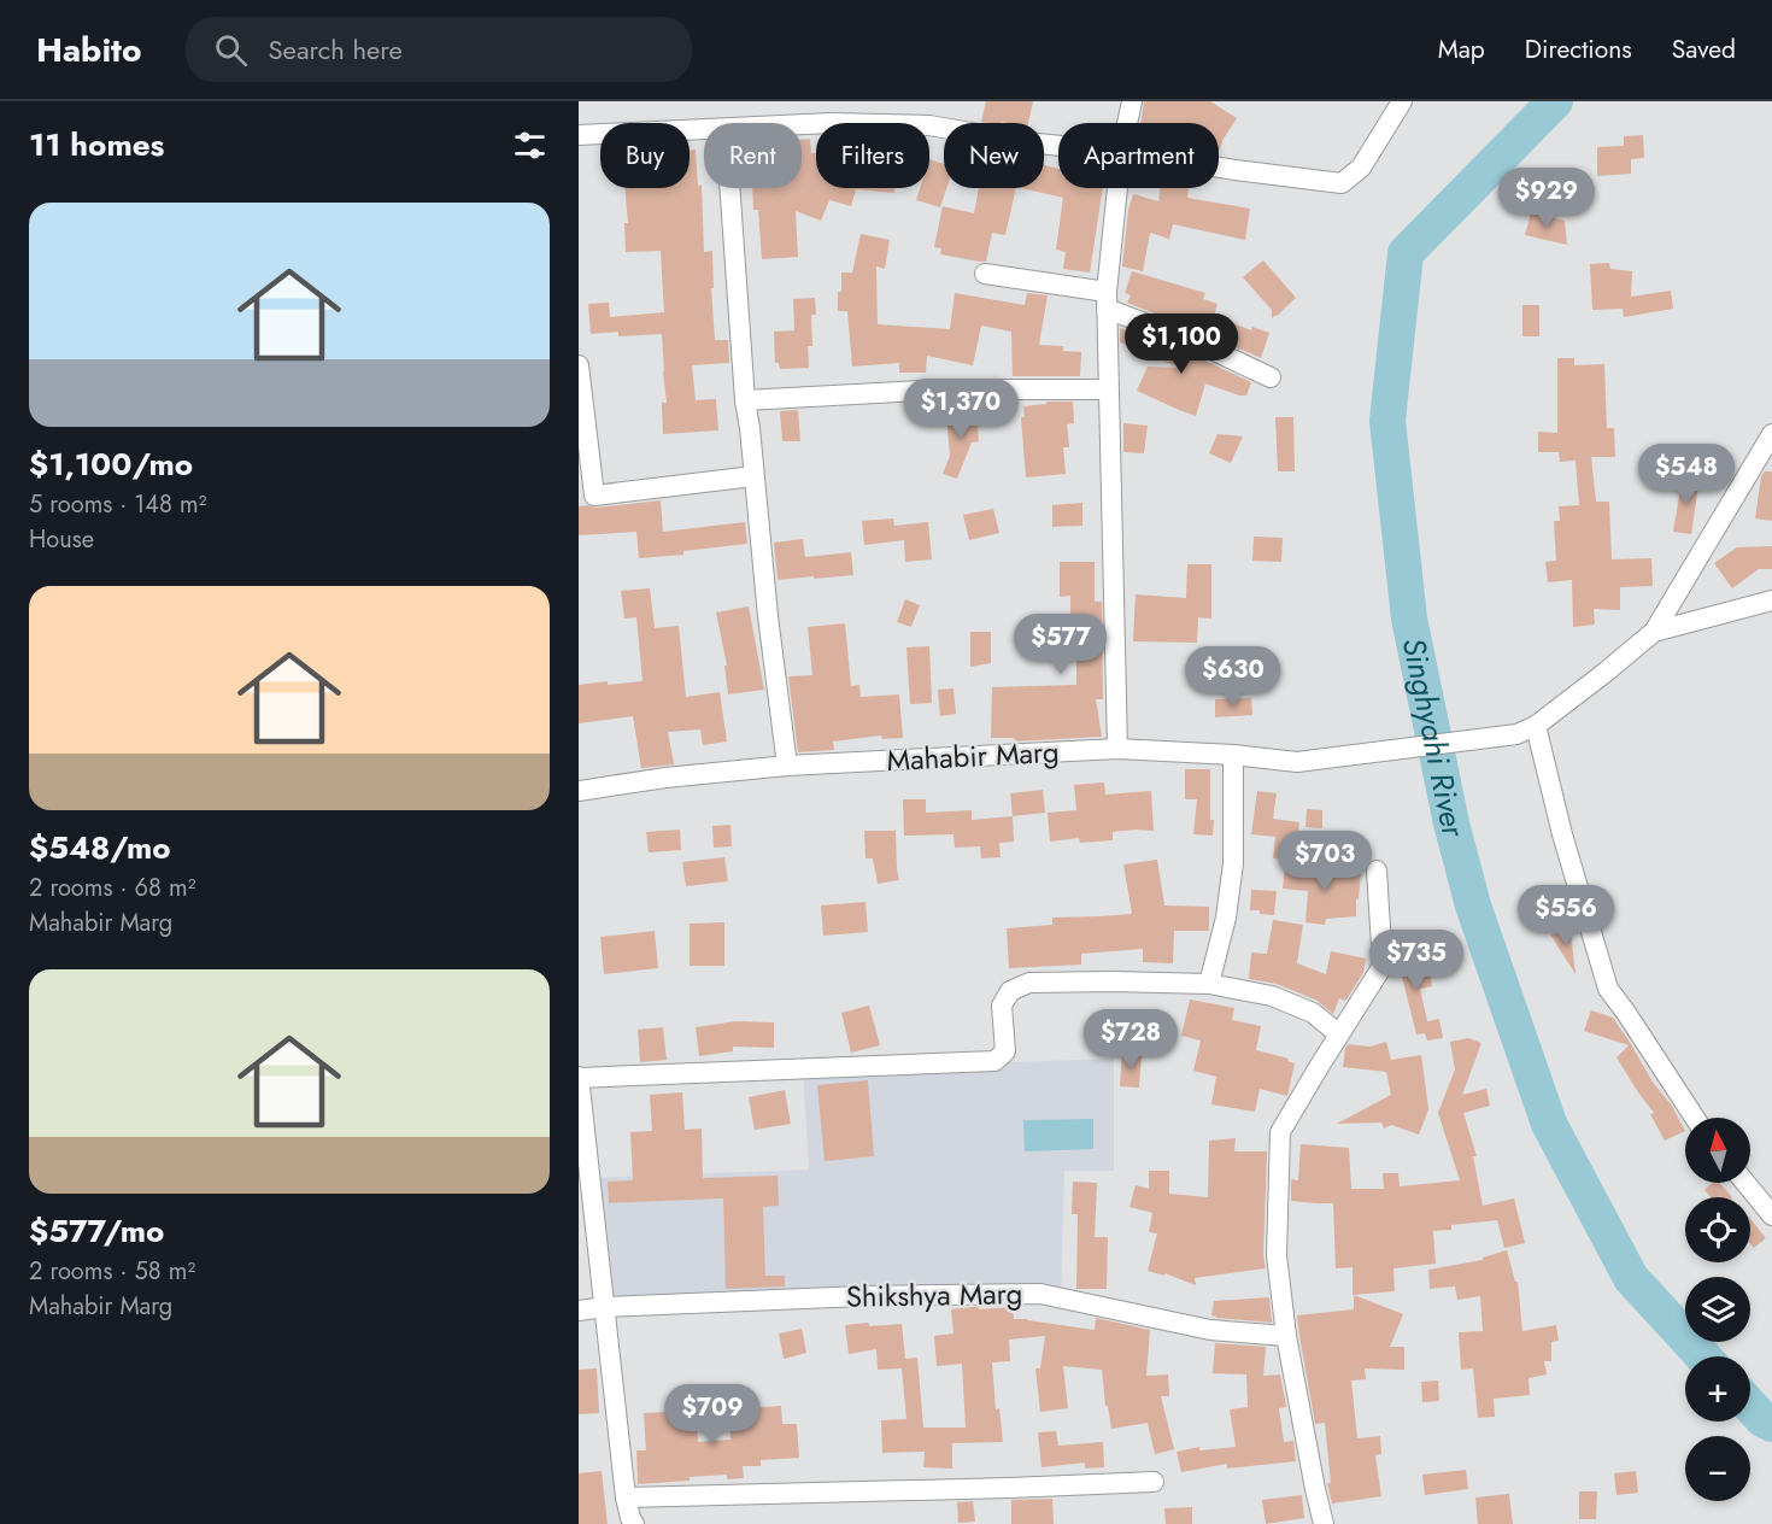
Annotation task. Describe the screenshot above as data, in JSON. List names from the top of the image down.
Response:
{
  "streets": {
    "street": ["Mahabir Marg", "Shikshya Marg"]
  },
  "water": ["Singhyahi River"],
  "north": "top",
  "page": {
    "header": "Habito",
    "search": "Search here",
    "nav": ["Map", "Directions", "Saved"],
    "heading": "11 homes",
    "chip": [
      "Buy",
      "Rent",
      "Filters",
      "New",
      "Apartment"
    ],
    "price": [
      "$929",
      "$1,100",
      "$1,370",
      "$548",
      "$577",
      "$630",
      "$703",
      "$556",
      "$735",
      "$728",
      "$709"
    ],
    "list": [
      {
        "name": "$1,100/mo",
        "note": "5 rooms · 148 m² · House"
      },
      {
        "name": "$548/mo",
        "note": "2 rooms · 68 m² · Mahabir Marg"
      },
      {
        "name": "$577/mo",
        "note": "2 rooms · 58 m² · Mahabir Marg"
      }
    ],
    "map_buttons": ["+", "−"]
  }
}
